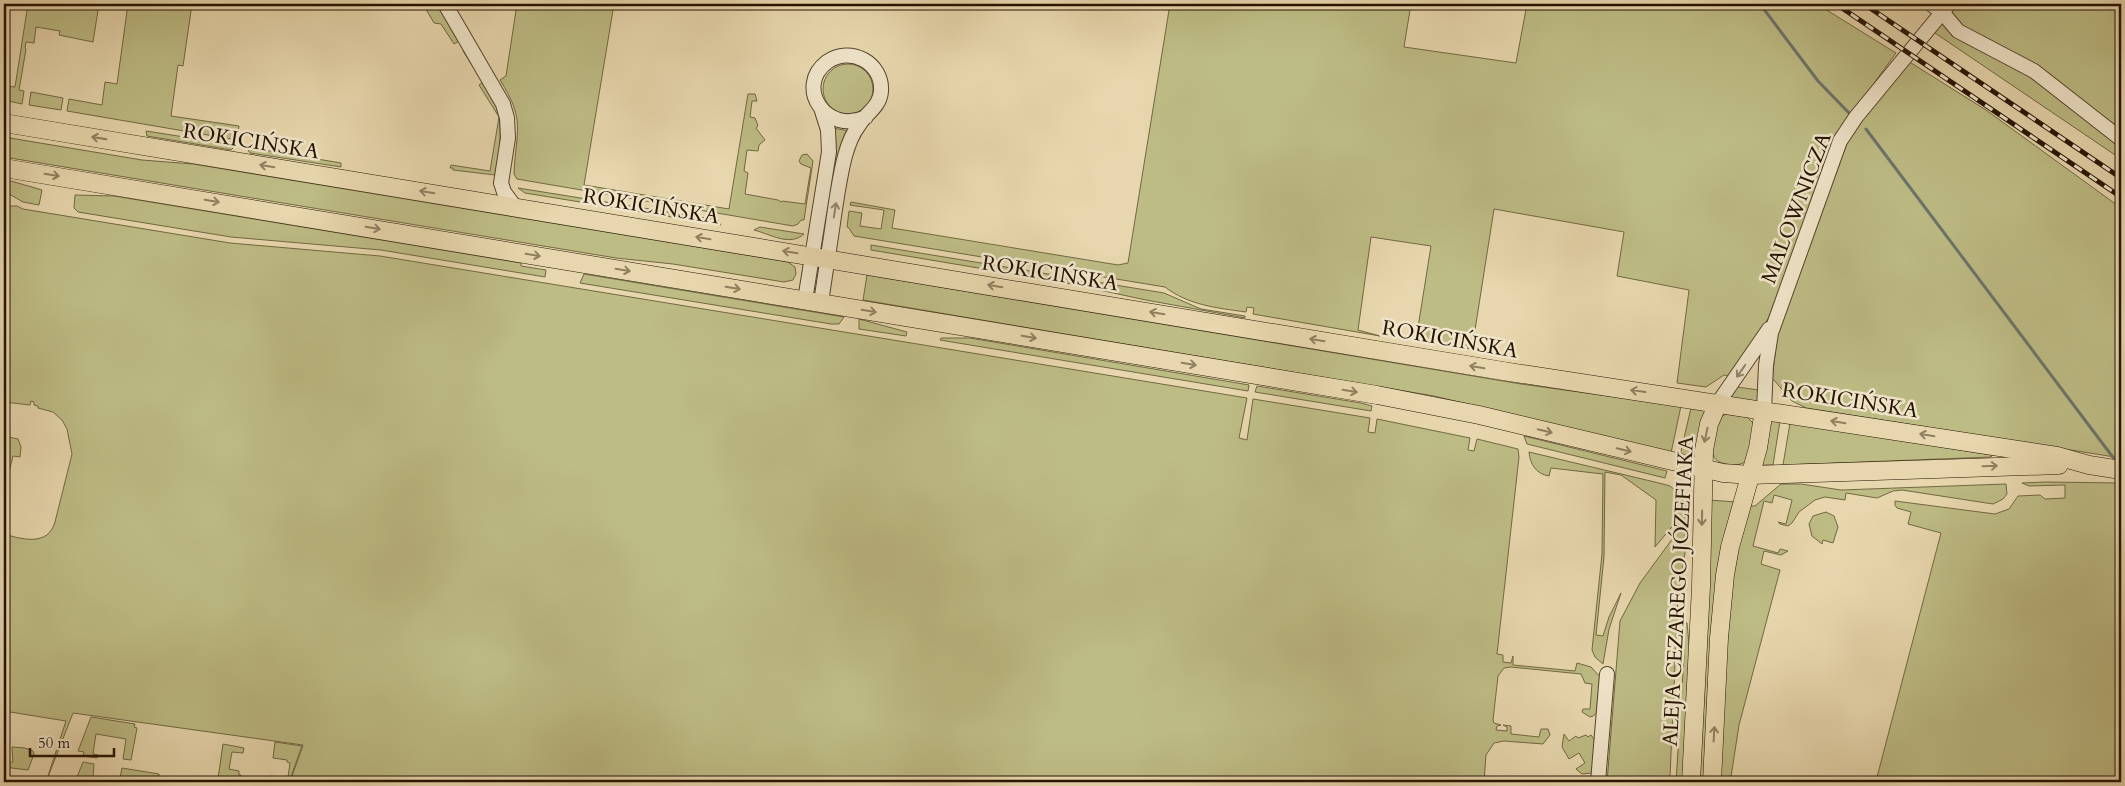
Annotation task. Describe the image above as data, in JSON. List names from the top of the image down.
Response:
{
  "streets": {
    "main road": ["ROKICIŃSKA", "ALEJA CEZAREGO JÓZEFIAKA"],
    "street": ["MALOWNICZA"]
  },
  "crossings": [
    ["ROKICIŃSKA", "MALOWNICZA"],
    ["ROKICIŃSKA", "ALEJA CEZAREGO JÓZEFIAKA"],
    ["MALOWNICZA", "ALEJA CEZAREGO JÓZEFIAKA"]
  ],
  "scale_bar": "50 m"
}
